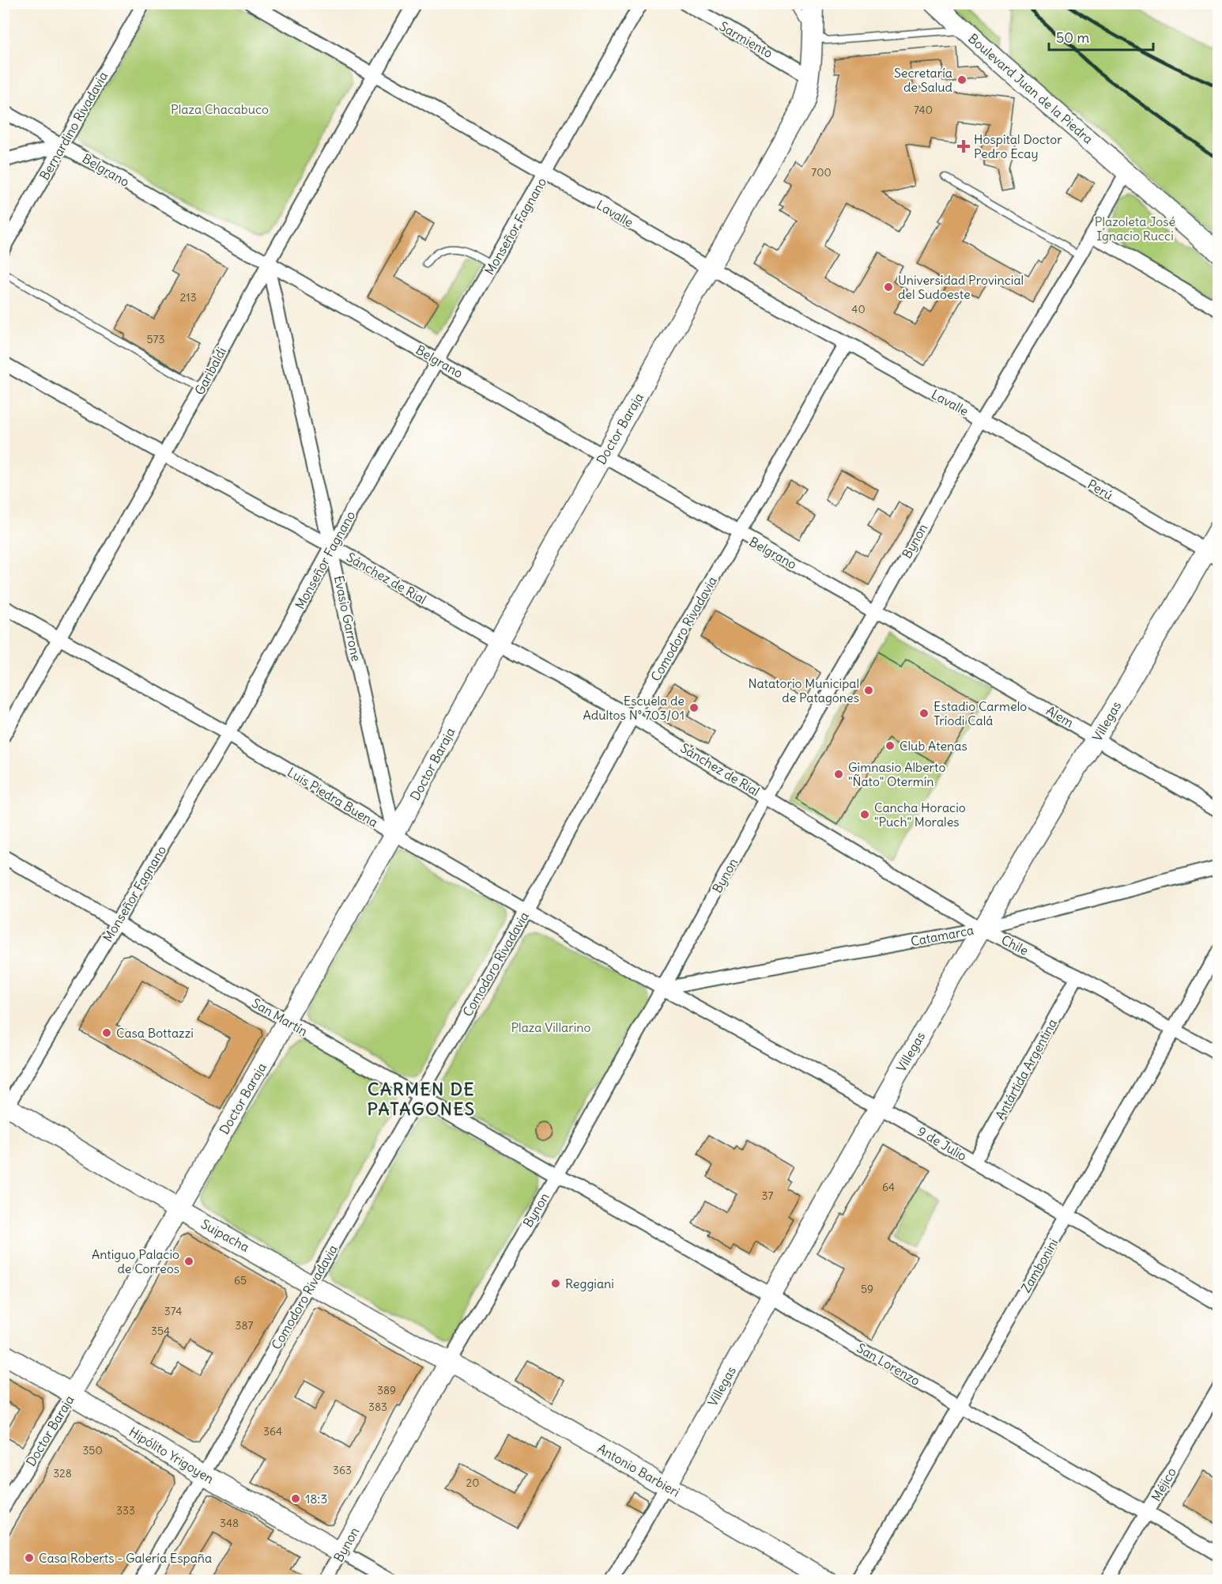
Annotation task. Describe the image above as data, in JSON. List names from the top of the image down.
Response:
{
  "streets": {
    "street": [
      "Sarmiento",
      "Boulevard Juan de la Piedra",
      "Bernardino Rivadavia",
      "Belgrano",
      "Lavalle",
      "Monseñor Fagnano",
      "Garibaldi",
      "Doctor Baraja",
      "Perú",
      "Bynon",
      "Sánchez de Rial",
      "Evasio Garrone",
      "Comodoro Rivadavia",
      "Alem",
      "Villegas",
      "Luis Piedra Buena",
      "Catamarca",
      "Chile",
      "San Martín",
      "Antártida Argentina",
      "9 de Julio",
      "Suipacha",
      "Zambonini",
      "San Lorenzo",
      "Hipólito Yrigoyen",
      "Antonio Barbieri",
      "Méjico"
    ]
  },
  "crossings": [
    ["Sarmiento", "Doctor Baraja"],
    ["Boulevard Juan de la Piedra", "Bynon"],
    ["Bernardino Rivadavia", "Belgrano"],
    ["Belgrano", "Monseñor Fagnano"],
    ["Belgrano", "Garibaldi"],
    ["Belgrano", "Doctor Baraja"],
    ["Belgrano", "Bynon"],
    ["Belgrano", "Evasio Garrone"],
    ["Belgrano", "Comodoro Rivadavia"],
    ["Belgrano", "Alem"],
    ["Lavalle", "Monseñor Fagnano"],
    ["Lavalle", "Garibaldi"],
    ["Lavalle", "Doctor Baraja"],
    ["Lavalle", "Perú"],
    ["Lavalle", "Bynon"],
    ["Lavalle", "Comodoro Rivadavia"],
    ["Monseñor Fagnano", "Sánchez de Rial"],
    ["Monseñor Fagnano", "Evasio Garrone"],
    ["Monseñor Fagnano", "Luis Piedra Buena"],
    ["Monseñor Fagnano", "San Martín"],
    ["Monseñor Fagnano", "Suipacha"],
    ["Garibaldi", "Sánchez de Rial"],
    ["Garibaldi", "Evasio Garrone"],
    ["Garibaldi", "Luis Piedra Buena"],
    ["Doctor Baraja", "Sánchez de Rial"],
    ["Doctor Baraja", "Evasio Garrone"],
    ["Doctor Baraja", "Luis Piedra Buena"],
    ["Doctor Baraja", "San Martín"],
    ["Doctor Baraja", "Suipacha"],
    ["Doctor Baraja", "Hipólito Yrigoyen"],
    ["Perú", "Bynon"],
    ["Perú", "Villegas"],
    ["Bynon", "Sánchez de Rial"],
    ["Bynon", "Alem"],
    ["Bynon", "Luis Piedra Buena"],
    ["Bynon", "Catamarca"],
    ["Bynon", "Chile"],
    ["Bynon", "San Martín"],
    ["Bynon", "9 de Julio"],
    ["Bynon", "Suipacha"],
    ["Bynon", "San Lorenzo"],
    ["Bynon", "Hipólito Yrigoyen"],
    ["Bynon", "Antonio Barbieri"],
    ["Sánchez de Rial", "Evasio Garrone"],
    ["Sánchez de Rial", "Comodoro Rivadavia"],
    ["Sánchez de Rial", "Chile"],
    ["Evasio Garrone", "Luis Piedra Buena"],
    ["Comodoro Rivadavia", "Luis Piedra Buena"],
    ["Comodoro Rivadavia", "San Martín"],
    ["Comodoro Rivadavia", "Suipacha"],
    ["Comodoro Rivadavia", "Hipólito Yrigoyen"],
    ["Alem", "Villegas"],
    ["Villegas", "Catamarca"],
    ["Villegas", "Chile"],
    ["Villegas", "9 de Julio"],
    ["Villegas", "San Lorenzo"],
    ["Villegas", "Antonio Barbieri"],
    ["Luis Piedra Buena", "Catamarca"],
    ["Luis Piedra Buena", "9 de Julio"],
    ["Catamarca", "Chile"],
    ["Catamarca", "9 de Julio"],
    ["Chile", "Antártida Argentina"],
    ["Chile", "Zambonini"],
    ["San Martín", "San Lorenzo"],
    ["Antártida Argentina", "9 de Julio"],
    ["9 de Julio", "Zambonini"],
    ["Suipacha", "Antonio Barbieri"],
    ["Zambonini", "San Lorenzo"],
    ["San Lorenzo", "Méjico"]
  ],
  "districts": ["CARMEN DE PATAGONES"],
  "parks": ["Plaza Chacabuco", "Plazoleta José Ignacio Rucci", "Plaza Villarino"],
  "places": {
    "other": [
      "Secretaría de Salud",
      "Universidad Provincial del Sudoeste",
      "Natatorio Municipal de Patagones",
      "Escuela de Adultos N° 703/01",
      "Estadio Carmelo Tríodi Calá",
      "Club Atenas",
      "Gimnasio Alberto \"Ñato\" Otermín",
      "Cancha Horacio \"Puch\" Morales",
      "Casa Bottazzi",
      "Antiguo Palacio de Correos",
      "Reggiani",
      "18:3",
      "Casa Roberts - Galería España"
    ],
    "health": ["Hospital Doctor Pedro Ecay"]
  },
  "house_numbers": [
    "740",
    "700",
    "213",
    "40",
    "573",
    "64",
    "37",
    "65",
    "59",
    "374",
    "387",
    "354",
    "389",
    "383",
    "364",
    "350",
    "363",
    "328",
    "20",
    "333",
    "348"
  ],
  "scale_bar": "50 m"
}
